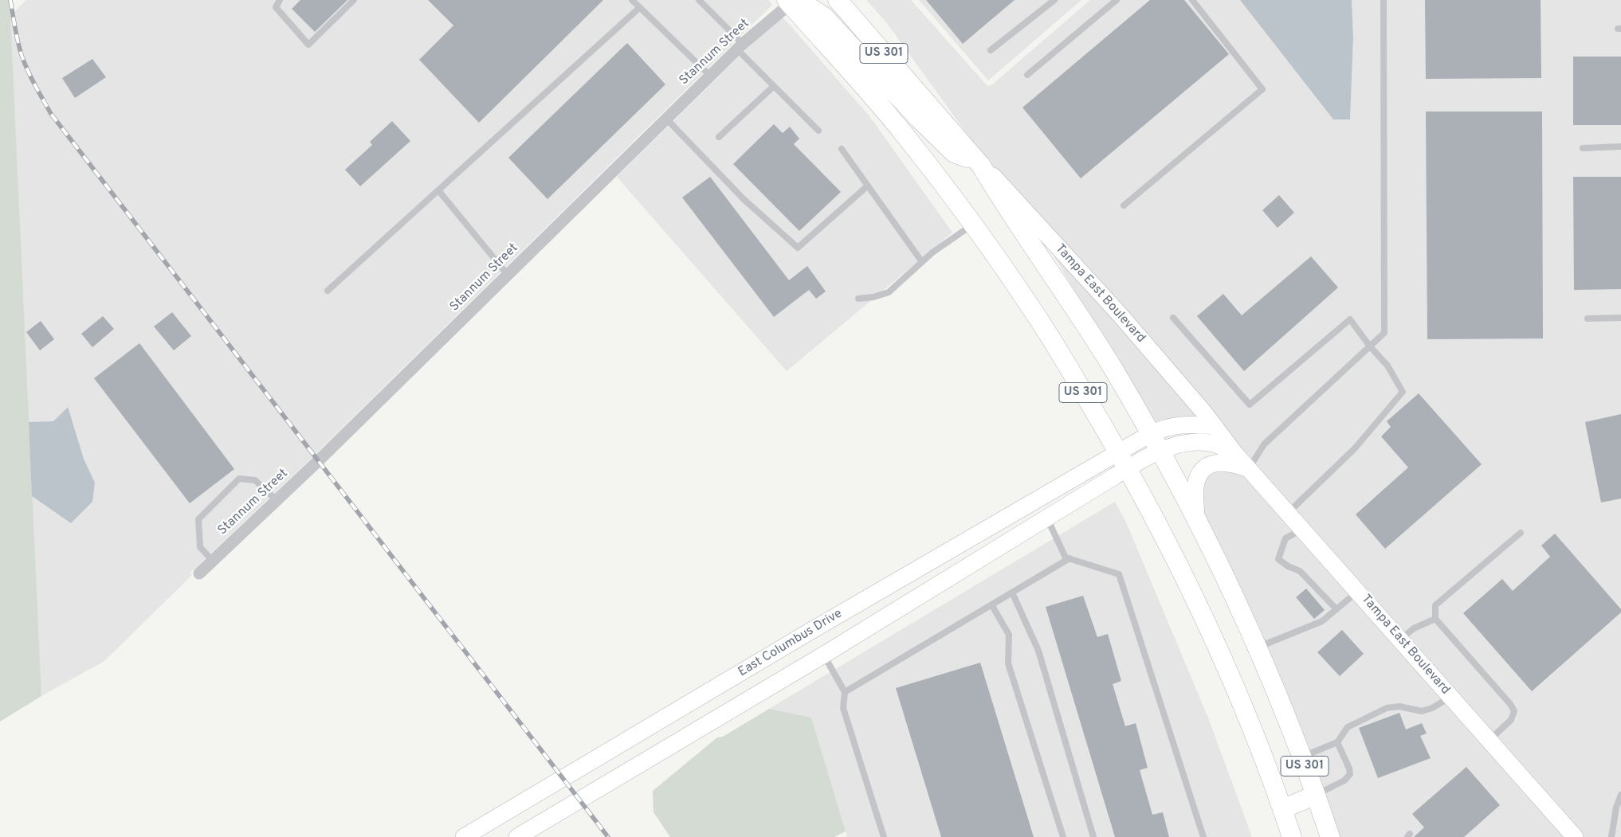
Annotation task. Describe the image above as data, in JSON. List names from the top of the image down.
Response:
{
  "streets": {
    "main road": ["US 301"],
    "street": ["Stannum Street", "Tampa East Boulevard", "East Columbus Drive"]
  },
  "crossings": [
    ["Stannum Street", "US 301"],
    ["US 301", "Tampa East Boulevard"],
    ["US 301", "East Columbus Drive"],
    ["Tampa East Boulevard", "East Columbus Drive"]
  ]
}
